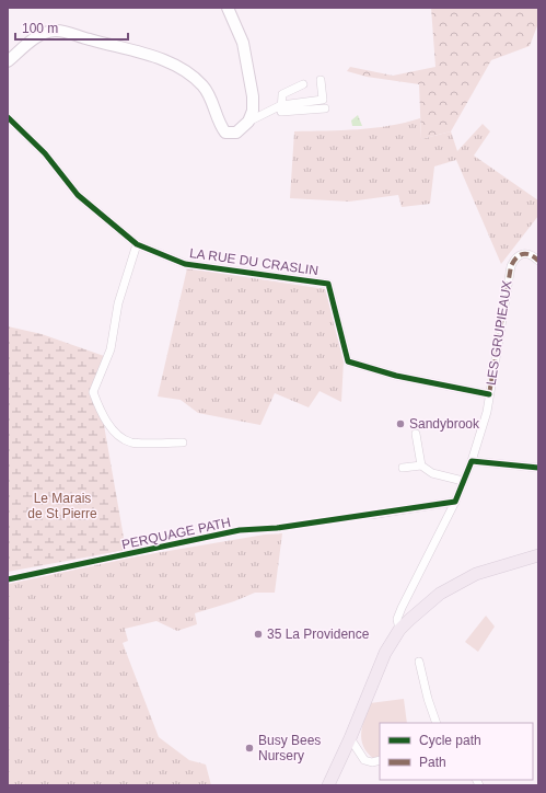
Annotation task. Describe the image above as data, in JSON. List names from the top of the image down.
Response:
{
  "streets": {
    "street": ["LA RUE DU CRASLIN", "LES GRUPIEAUX"],
    "cycle path": ["PERQUAGE PATH"]
  },
  "crossings": [
    ["LA RUE DU CRASLIN", "LES GRUPIEAUX"]
  ],
  "parks": ["Le Marais de St Pierre"],
  "places": ["Sandybrook", "35 La Providence", "Busy Bees Nursery"],
  "legend": ["Cycle path", "Path"],
  "scale_bar": "100 m"
}
